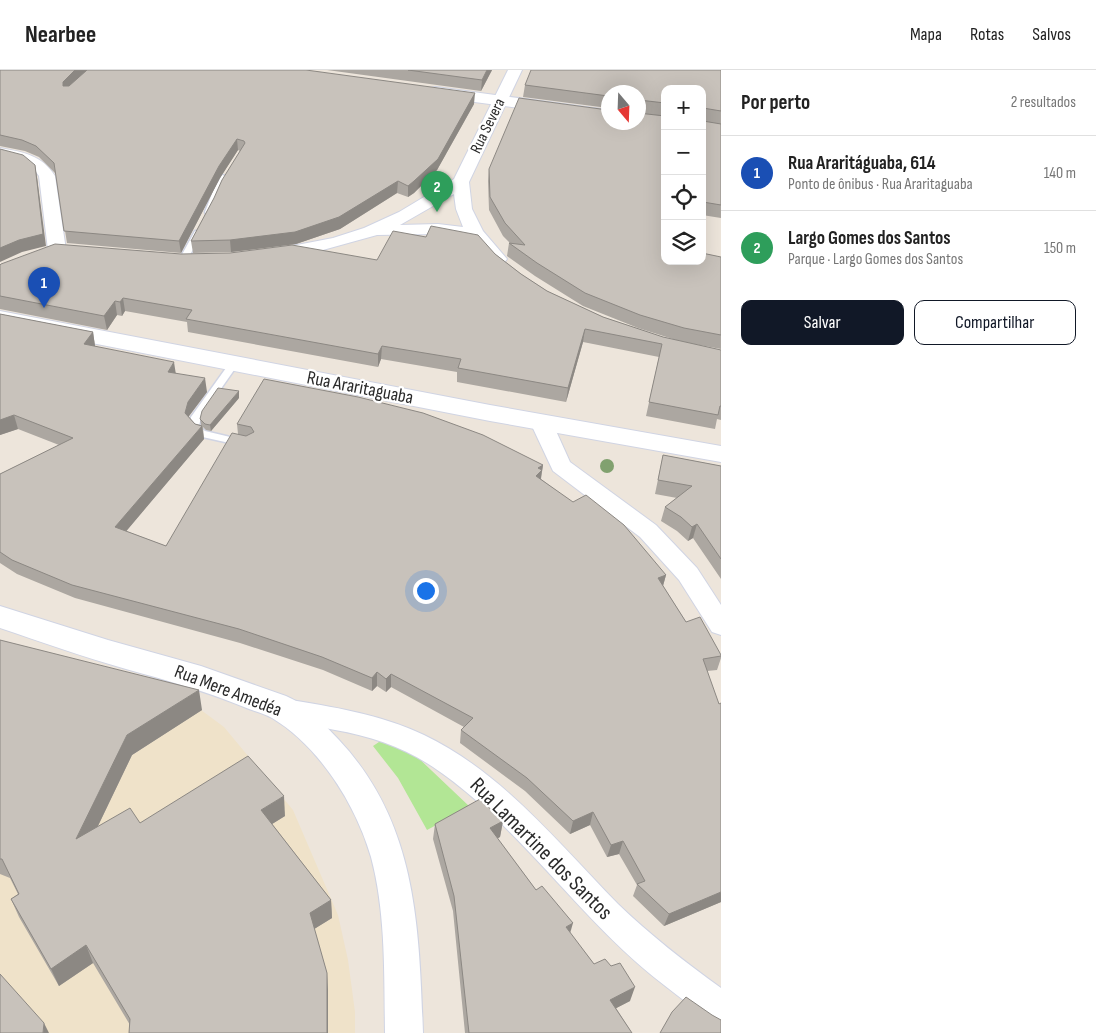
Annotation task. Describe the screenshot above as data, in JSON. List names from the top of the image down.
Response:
{
  "streets": {
    "street": [
      "Rua Severa",
      "Rua Araritaguaba",
      "Rua Mere Amedéa",
      "Rua Lamartine dos Santos"
    ]
  },
  "crossings": [
    ["Rua Mere Amedéa", "Rua Lamartine dos Santos"]
  ],
  "north": "bottom",
  "page": {
    "header": "Nearbee",
    "nav": ["Mapa", "Rotas", "Salvos"],
    "heading": ["Por perto", "2 resultados"],
    "map_buttons": ["+", "−"],
    "list": [
      {
        "mark": "1",
        "name": "Rua Araritáguaba, 614",
        "note": "Ponto de ônibus · Rua Araritaguaba",
        "value": "140 m"
      },
      {
        "mark": "2",
        "name": "Largo Gomes dos Santos",
        "note": "Parque · Largo Gomes dos Santos",
        "value": "150 m"
      }
    ],
    "pins": ["2", "1"],
    "buttons": ["Salvar", "Compartilhar"]
  }
}
